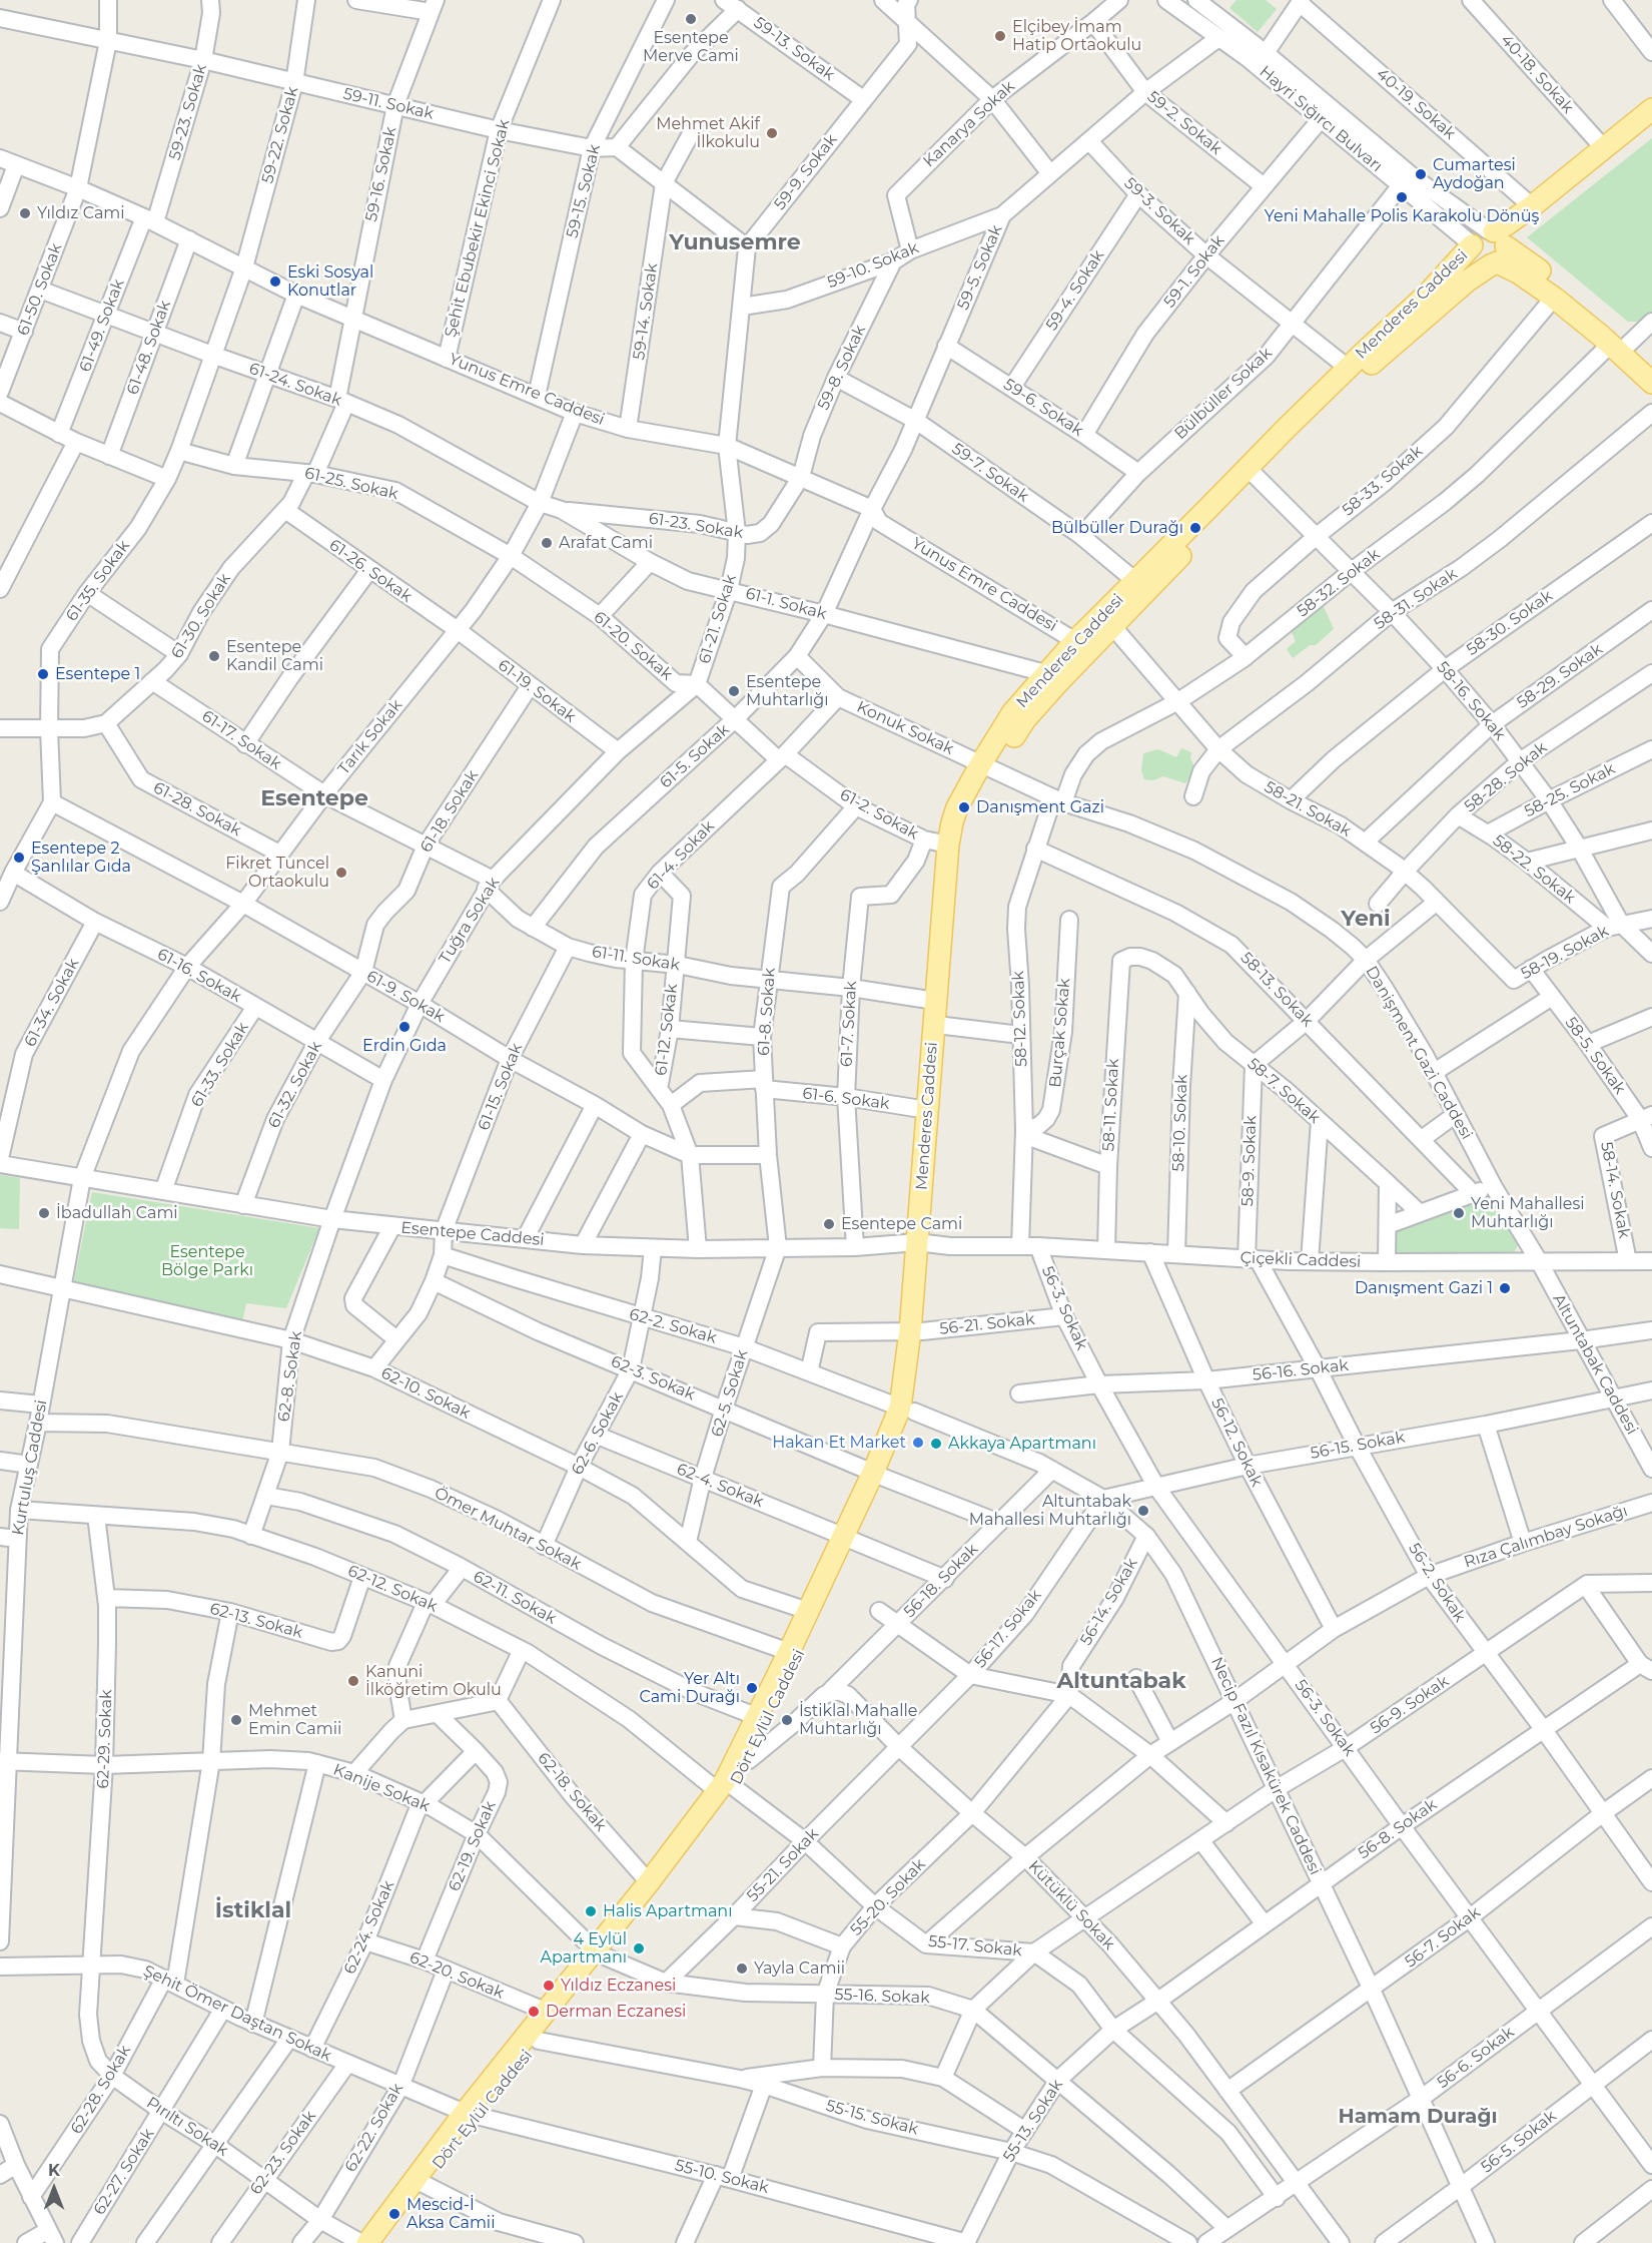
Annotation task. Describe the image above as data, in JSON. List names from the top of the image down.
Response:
{
  "streets": {
    "main road": ["Hayri Sığırcı Bulvarı", "Menderes Caddesi", "Dört Eylül Caddesi"],
    "street": [
      "59-13. Sokak",
      "40-18. Sokak",
      "59-11. Sokak",
      "40-19. Sokak",
      "59-23. Sokak",
      "59-2. Sokak",
      "Kanarya Sokak",
      "59-22. Sokak",
      "59-9. Sokak",
      "59-16. Sokak",
      "59-15. Sokak",
      "59-3. Sokak",
      "Şehit Ebubekir Ekinci Sokak",
      "59-10. Sokak",
      "59-5. Sokak",
      "59-1. Sokak",
      "61-50. Sokak",
      "59-4. Sokak",
      "59-14. Sokak",
      "61-49. Sokak",
      "61-48. Sokak",
      "59-8. Sokak",
      "61-24. Sokak",
      "Yunus Emre Caddesi",
      "Bülbüller Sokak",
      "59-6. Sokak",
      "59-7. Sokak",
      "58-33. Sokak",
      "61-25. Sokak",
      "61-23. Sokak",
      "61-26. Sokak",
      "61-35. Sokak",
      "58-32. Sokak",
      "58-31. Sokak",
      "61-1. Sokak",
      "61-30. Sokak",
      "61-21. Sokak",
      "58-30. Sokak",
      "61-20. Sokak",
      "58-29. Sokak",
      "61-19. Sokak",
      "58-16. Sokak",
      "Konuk Sokak",
      "Tarık Sokak",
      "61-17. Sokak",
      "61-5. Sokak",
      "58-28. Sokak",
      "58-25. Sokak",
      "61-28. Sokak",
      "58-21. Sokak",
      "61-18. Sokak",
      "61-2. Sokak",
      "61-4. Sokak",
      "58-22. Sokak",
      "Tuğra Sokak",
      "58-19. Sokak",
      "61-11. Sokak",
      "61-16. Sokak",
      "58-13. Sokak",
      "61-9. Sokak",
      "61-34. Sokak",
      "61-8. Sokak",
      "58-12. Sokak",
      "61-7. Sokak",
      "61-12. Sokak",
      "Burçak Sokak",
      "Danişment Gazi Caddesi",
      "58-5. Sokak",
      "61-33. Sokak",
      "61-32. Sokak",
      "61-15. Sokak",
      "58-7. Sokak",
      "61-6. Sokak",
      "58-11. Sokak",
      "58-10. Sokak",
      "58-9. Sokak",
      "58-14. Sokak",
      "Esentepe Caddesi",
      "Çiçekli Caddesi",
      "56-3. Sokak",
      "56-21. Sokak",
      "62-2. Sokak",
      "Altuntabak Caddesi",
      "56-16. Sokak",
      "62-8. Sokak",
      "62-3. Sokak",
      "62-10. Sokak",
      "62-5. Sokak",
      "62-6. Sokak",
      "56-12. Sokak",
      "56-15. Sokak",
      "Kurtuluş Caddesi",
      "62-4. Sokak",
      "Ömer Muhtar Sokak",
      "Rıza Çalımbay Sokağı",
      "56-18. Sokak",
      "56-2. Sokak",
      "62-12. Sokak",
      "62-11. Sokak",
      "56-14. Sokak",
      "62-13. Sokak",
      "56-17. Sokak",
      "56-9. Sokak",
      "62-29. Sokak",
      "Necip Fazıl Kısakürek Caddesi",
      "Kanije Sokak",
      "62-18. Sokak",
      "56-8. Sokak",
      "62-19. Sokak",
      "55-21. Sokak",
      "55-20. Sokak",
      "Kütüklü Sokak",
      "62-24. Sokak",
      "56-7. Sokak",
      "55-17. Sokak",
      "62-20. Sokak",
      "55-16. Sokak",
      "Şehit Ömer Daştan Sokak",
      "56-6. Sokak",
      "62-28. Sokak",
      "55-15. Sokak",
      "55-13. Sokak",
      "Pırıltı Sokak",
      "62-22. Sokak",
      "56-5. Sokak",
      "62-23. Sokak",
      "62-27. Sokak",
      "55-10. Sokak"
    ]
  },
  "crossings": [
    ["59-13. Sokak", "59-9. Sokak"],
    ["59-11. Sokak", "59-23. Sokak"],
    ["59-11. Sokak", "59-22. Sokak"],
    ["59-11. Sokak", "59-16. Sokak"],
    ["59-11. Sokak", "59-15. Sokak"],
    ["59-11. Sokak", "Şehit Ebubekir Ekinci Sokak"],
    ["59-23. Sokak", "61-49. Sokak"],
    ["59-23. Sokak", "Yunus Emre Caddesi"],
    ["Hayri Sığırcı Bulvarı", "59-5. Sokak"],
    ["Hayri Sığırcı Bulvarı", "59-1. Sokak"],
    ["Hayri Sığırcı Bulvarı", "Menderes Caddesi"],
    ["Hayri Sığırcı Bulvarı", "Bülbüller Sokak"],
    ["Hayri Sığırcı Bulvarı", "58-33. Sokak"],
    ["Hayri Sığırcı Bulvarı", "58-32. Sokak"],
    ["59-2. Sokak", "Kanarya Sokak"],
    ["59-2. Sokak", "59-5. Sokak"],
    ["59-2. Sokak", "59-1. Sokak"],
    ["Kanarya Sokak", "59-10. Sokak"],
    ["59-22. Sokak", "Yunus Emre Caddesi"],
    ["59-22. Sokak", "61-35. Sokak"],
    ["59-16. Sokak", "Yunus Emre Caddesi"],
    ["59-16. Sokak", "61-30. Sokak"],
    ["59-15. Sokak", "Yunus Emre Caddesi"],
    ["59-3. Sokak", "59-5. Sokak"],
    ["59-3. Sokak", "59-1. Sokak"],
    ["59-3. Sokak", "59-4. Sokak"],
    ["59-3. Sokak", "Menderes Caddesi"],
    ["59-3. Sokak", "Bülbüller Sokak"],
    ["Şehit Ebubekir Ekinci Sokak", "Yunus Emre Caddesi"],
    ["59-10. Sokak", "59-5. Sokak"],
    ["59-10. Sokak", "59-8. Sokak"],
    ["59-5. Sokak", "Yunus Emre Caddesi"],
    ["59-5. Sokak", "59-6. Sokak"],
    ["59-5. Sokak", "59-7. Sokak"],
    ["59-5. Sokak", "61-5. Sokak"],
    ["59-1. Sokak", "59-6. Sokak"],
    ["61-50. Sokak", "61-24. Sokak"],
    ["61-50. Sokak", "Yunus Emre Caddesi"],
    ["59-4. Sokak", "59-6. Sokak"],
    ["Menderes Caddesi", "Yunus Emre Caddesi"],
    ["Menderes Caddesi", "59-7. Sokak"],
    ["Menderes Caddesi", "61-1. Sokak"],
    ["Menderes Caddesi", "58-16. Sokak"],
    ["Menderes Caddesi", "Konuk Sokak"],
    ["Menderes Caddesi", "58-21. Sokak"],
    ["Menderes Caddesi", "61-2. Sokak"],
    ["Menderes Caddesi", "61-11. Sokak"],
    ["Menderes Caddesi", "Danişment Gazi Caddesi"],
    ["Menderes Caddesi", "61-6. Sokak"],
    ["Menderes Caddesi", "Esentepe Caddesi"],
    ["Menderes Caddesi", "Dört Eylül Caddesi"],
    ["59-14. Sokak", "Yunus Emre Caddesi"],
    ["61-49. Sokak", "61-24. Sokak"],
    ["61-49. Sokak", "Yunus Emre Caddesi"],
    ["61-48. Sokak", "61-24. Sokak"],
    ["61-48. Sokak", "Yunus Emre Caddesi"],
    ["59-8. Sokak", "Yunus Emre Caddesi"],
    ["59-8. Sokak", "59-7. Sokak"],
    ["59-8. Sokak", "61-23. Sokak"],
    ["61-24. Sokak", "61-35. Sokak"],
    ["61-24. Sokak", "61-1. Sokak"],
    ["61-24. Sokak", "61-30. Sokak"],
    ["61-24. Sokak", "Tarık Sokak"],
    ["Yunus Emre Caddesi", "61-23. Sokak"],
    ["Yunus Emre Caddesi", "61-35. Sokak"],
    ["Yunus Emre Caddesi", "61-30. Sokak"],
    ["Yunus Emre Caddesi", "61-21. Sokak"],
    ["Yunus Emre Caddesi", "Tarık Sokak"],
    ["Yunus Emre Caddesi", "61-5. Sokak"],
    ["Bülbüller Sokak", "59-6. Sokak"],
    ["Bülbüller Sokak", "59-7. Sokak"],
    ["58-33. Sokak", "58-32. Sokak"],
    ["58-33. Sokak", "58-16. Sokak"],
    ["61-25. Sokak", "61-35. Sokak"],
    ["61-25. Sokak", "61-30. Sokak"],
    ["61-25. Sokak", "61-20. Sokak"],
    ["61-25. Sokak", "Tarık Sokak"],
    ["61-23. Sokak", "61-1. Sokak"],
    ["61-23. Sokak", "61-21. Sokak"],
    ["61-26. Sokak", "61-30. Sokak"],
    ["61-26. Sokak", "61-19. Sokak"],
    ["61-26. Sokak", "Tarık Sokak"],
    ["61-35. Sokak", "61-9. Sokak"],
    ["58-32. Sokak", "58-16. Sokak"],
    ["58-32. Sokak", "58-21. Sokak"],
    ["58-32. Sokak", "58-12. Sokak"],
    ["58-32. Sokak", "Danişment Gazi Caddesi"],
    ["58-31. Sokak", "58-16. Sokak"],
    ["58-31. Sokak", "58-21. Sokak"],
    ["61-1. Sokak", "61-21. Sokak"],
    ["61-1. Sokak", "Tarık Sokak"],
    ["61-1. Sokak", "61-5. Sokak"],
    ["61-30. Sokak", "61-17. Sokak"],
    ["61-30. Sokak", "61-28. Sokak"],
    ["61-21. Sokak", "61-20. Sokak"],
    ["61-21. Sokak", "Tuğra Sokak"],
    ["58-30. Sokak", "58-16. Sokak"],
    ["58-30. Sokak", "58-21. Sokak"],
    ["61-20. Sokak", "Tarık Sokak"],
    ["61-20. Sokak", "61-5. Sokak"],
    ["61-20. Sokak", "61-2. Sokak"],
    ["61-20. Sokak", "61-4. Sokak"],
    ["61-20. Sokak", "Tuğra Sokak"],
    ["58-29. Sokak", "58-16. Sokak"],
    ["58-29. Sokak", "58-21. Sokak"],
    ["61-19. Sokak", "Tarık Sokak"],
    ["61-19. Sokak", "61-18. Sokak"],
    ["61-19. Sokak", "Tuğra Sokak"],
    ["58-16. Sokak", "58-28. Sokak"],
    ["58-16. Sokak", "58-25. Sokak"],
    ["58-16. Sokak", "58-22. Sokak"],
    ["58-16. Sokak", "58-19. Sokak"],
    ["Konuk Sokak", "61-5. Sokak"],
    ["Konuk Sokak", "61-4. Sokak"],
    ["Konuk Sokak", "Danişment Gazi Caddesi"],
    ["Tarık Sokak", "61-17. Sokak"],
    ["Tarık Sokak", "61-28. Sokak"],
    ["Tarık Sokak", "61-16. Sokak"],
    ["Tarık Sokak", "61-9. Sokak"],
    ["Tarık Sokak", "Esentepe Caddesi"],
    ["Tarık Sokak", "Kurtuluş Caddesi"],
    ["61-17. Sokak", "61-18. Sokak"],
    ["61-17. Sokak", "Tuğra Sokak"],
    ["61-17. Sokak", "61-11. Sokak"],
    ["61-5. Sokak", "61-11. Sokak"],
    ["58-28. Sokak", "58-21. Sokak"],
    ["58-28. Sokak", "58-22. Sokak"],
    ["58-25. Sokak", "58-22. Sokak"],
    ["58-21. Sokak", "58-19. Sokak"],
    ["61-18. Sokak", "61-9. Sokak"],
    ["61-18. Sokak", "61-32. Sokak"],
    ["61-2. Sokak", "61-4. Sokak"],
    ["61-2. Sokak", "61-8. Sokak"],
    ["61-2. Sokak", "61-7. Sokak"],
    ["61-4. Sokak", "61-11. Sokak"],
    ["61-4. Sokak", "61-9. Sokak"],
    ["61-4. Sokak", "61-12. Sokak"],
    ["61-4. Sokak", "61-6. Sokak"],
    ["61-4. Sokak", "Esentepe Caddesi"],
    ["58-22. Sokak", "58-19. Sokak"],
    ["Tuğra Sokak", "61-11. Sokak"],
    ["Tuğra Sokak", "61-16. Sokak"],
    ["Tuğra Sokak", "61-9. Sokak"],
    ["Tuğra Sokak", "Esentepe Caddesi"],
    ["Tuğra Sokak", "62-8. Sokak"],
    ["58-19. Sokak", "58-5. Sokak"],
    ["61-11. Sokak", "61-8. Sokak"],
    ["61-11. Sokak", "61-7. Sokak"],
    ["61-11. Sokak", "61-12. Sokak"],
    ["61-11. Sokak", "61-15. Sokak"],
    ["61-16. Sokak", "61-34. Sokak"],
    ["61-16. Sokak", "61-33. Sokak"],
    ["61-16. Sokak", "61-32. Sokak"],
    ["58-13. Sokak", "58-12. Sokak"],
    ["61-9. Sokak", "61-8. Sokak"],
    ["61-9. Sokak", "61-32. Sokak"],
    ["61-9. Sokak", "61-15. Sokak"],
    ["61-8. Sokak", "61-6. Sokak"],
    ["61-8. Sokak", "Esentepe Caddesi"],
    ["61-8. Sokak", "62-5. Sokak"],
    ["58-12. Sokak", "Burçak Sokak"],
    ["58-12. Sokak", "Danişment Gazi Caddesi"],
    ["58-12. Sokak", "Çiçekli Caddesi"],
    ["61-7. Sokak", "61-6. Sokak"],
    ["61-7. Sokak", "Esentepe Caddesi"],
    ["Danişment Gazi Caddesi", "Çiçekli Caddesi"],
    ["Danişment Gazi Caddesi", "Altuntabak Caddesi"],
    ["58-5. Sokak", "58-14. Sokak"],
    ["61-33. Sokak", "Esentepe Caddesi"],
    ["61-32. Sokak", "Esentepe Caddesi"],
    ["61-15. Sokak", "Esentepe Caddesi"],
    ["61-15. Sokak", "62-2. Sokak"],
    ["61-15. Sokak", "62-3. Sokak"],
    ["61-15. Sokak", "62-10. Sokak"],
    ["58-7. Sokak", "58-11. Sokak"],
    ["58-7. Sokak", "58-10. Sokak"],
    ["58-7. Sokak", "58-9. Sokak"],
    ["58-11. Sokak", "Çiçekli Caddesi"],
    ["58-10. Sokak", "Çiçekli Caddesi"],
    ["58-9. Sokak", "Çiçekli Caddesi"],
    ["58-9. Sokak", "56-2. Sokak"],
    ["58-14. Sokak", "Çiçekli Caddesi"],
    ["Esentepe Caddesi", "Çiçekli Caddesi"],
    ["Esentepe Caddesi", "62-8. Sokak"],
    ["Esentepe Caddesi", "62-5. Sokak"],
    ["Esentepe Caddesi", "62-6. Sokak"],
    ["Esentepe Caddesi", "Kurtuluş Caddesi"],
    ["Esentepe Caddesi", "Dört Eylül Caddesi"],
    ["Çiçekli Caddesi", "56-3. Sokak"],
    ["Çiçekli Caddesi", "Altuntabak Caddesi"],
    ["Çiçekli Caddesi", "56-12. Sokak"],
    ["Çiçekli Caddesi", "56-2. Sokak"],
    ["56-3. Sokak", "56-21. Sokak"],
    ["56-3. Sokak", "56-16. Sokak"],
    ["56-3. Sokak", "56-15. Sokak"],
    ["56-3. Sokak", "Rıza Çalımbay Sokağı"],
    ["56-3. Sokak", "56-9. Sokak"],
    ["56-3. Sokak", "56-8. Sokak"],
    ["56-3. Sokak", "56-7. Sokak"],
    ["56-3. Sokak", "56-6. Sokak"],
    ["56-3. Sokak", "56-5. Sokak"],
    ["56-21. Sokak", "62-2. Sokak"],
    ["56-21. Sokak", "Dört Eylül Caddesi"],
    ["62-2. Sokak", "62-5. Sokak"],
    ["62-2. Sokak", "62-6. Sokak"],
    ["62-2. Sokak", "Dört Eylül Caddesi"],
    ["62-2. Sokak", "Necip Fazıl Kısakürek Caddesi"],
    ["Altuntabak Caddesi", "56-16. Sokak"],
    ["Altuntabak Caddesi", "56-15. Sokak"],
    ["56-16. Sokak", "56-12. Sokak"],
    ["56-16. Sokak", "56-2. Sokak"],
    ["62-8. Sokak", "62-10. Sokak"],
    ["62-8. Sokak", "Ömer Muhtar Sokak"],
    ["62-8. Sokak", "62-12. Sokak"],
    ["62-8. Sokak", "62-11. Sokak"],
    ["62-3. Sokak", "62-5. Sokak"],
    ["62-3. Sokak", "62-6. Sokak"],
    ["62-3. Sokak", "56-18. Sokak"],
    ["62-3. Sokak", "Dört Eylül Caddesi"],
    ["62-10. Sokak", "62-5. Sokak"],
    ["62-10. Sokak", "62-6. Sokak"],
    ["62-10. Sokak", "Kurtuluş Caddesi"],
    ["62-10. Sokak", "Dört Eylül Caddesi"],
    ["62-5. Sokak", "62-4. Sokak"],
    ["62-6. Sokak", "62-4. Sokak"],
    ["62-6. Sokak", "Ömer Muhtar Sokak"],
    ["56-12. Sokak", "56-15. Sokak"],
    ["56-12. Sokak", "Rıza Çalımbay Sokağı"],
    ["56-15. Sokak", "56-2. Sokak"],
    ["56-15. Sokak", "56-17. Sokak"],
    ["56-15. Sokak", "Necip Fazıl Kısakürek Caddesi"],
    ["Kurtuluş Caddesi", "Ömer Muhtar Sokak"],
    ["Kurtuluş Caddesi", "62-12. Sokak"],
    ["Kurtuluş Caddesi", "Kanije Sokak"],
    ["62-4. Sokak", "56-18. Sokak"],
    ["62-4. Sokak", "Dört Eylül Caddesi"],
    ["Ömer Muhtar Sokak", "Dört Eylül Caddesi"],
    ["Rıza Çalımbay Sokağı", "56-2. Sokak"],
    ["Rıza Çalımbay Sokağı", "Necip Fazıl Kısakürek Caddesi"],
    ["Rıza Çalımbay Sokağı", "Kütüklü Sokak"],
    ["Rıza Çalımbay Sokağı", "55-17. Sokak"],
    ["56-18. Sokak", "Necip Fazıl Kısakürek Caddesi"],
    ["56-18. Sokak", "Kütüklü Sokak"],
    ["56-2. Sokak", "56-9. Sokak"],
    ["56-2. Sokak", "56-8. Sokak"],
    ["56-2. Sokak", "56-7. Sokak"],
    ["62-12. Sokak", "62-13. Sokak"],
    ["62-12. Sokak", "Dört Eylül Caddesi"],
    ["62-12. Sokak", "62-29. Sokak"],
    ["62-12. Sokak", "55-17. Sokak"],
    ["62-11. Sokak", "Dört Eylül Caddesi"],
    ["56-14. Sokak", "Necip Fazıl Kısakürek Caddesi"],
    ["62-13. Sokak", "62-29. Sokak"],
    ["62-13. Sokak", "62-28. Sokak"],
    ["56-17. Sokak", "Necip Fazıl Kısakürek Caddesi"],
    ["56-17. Sokak", "55-21. Sokak"],
    ["56-17. Sokak", "Kütüklü Sokak"],
    ["56-9. Sokak", "Necip Fazıl Kısakürek Caddesi"],
    ["56-9. Sokak", "Kütüklü Sokak"],
    ["56-9. Sokak", "55-17. Sokak"],
    ["56-9. Sokak", "55-16. Sokak"],
    ["Dört Eylül Caddesi", "Necip Fazıl Kısakürek Caddesi"],
    ["Dört Eylül Caddesi", "Kanije Sokak"],
    ["Dört Eylül Caddesi", "62-18. Sokak"],
    ["Dört Eylül Caddesi", "55-17. Sokak"],
    ["Dört Eylül Caddesi", "62-20. Sokak"],
    ["Dört Eylül Caddesi", "55-16. Sokak"],
    ["Dört Eylül Caddesi", "Şehit Ömer Daştan Sokak"],
    ["Dört Eylül Caddesi", "55-15. Sokak"],
    ["Dört Eylül Caddesi", "55-10. Sokak"],
    ["62-29. Sokak", "Kanije Sokak"],
    ["62-29. Sokak", "Şehit Ömer Daştan Sokak"],
    ["62-29. Sokak", "Pırıltı Sokak"],
    ["Necip Fazıl Kısakürek Caddesi", "56-8. Sokak"],
    ["Necip Fazıl Kısakürek Caddesi", "56-7. Sokak"],
    ["Necip Fazıl Kısakürek Caddesi", "56-6. Sokak"],
    ["Necip Fazıl Kısakürek Caddesi", "56-5. Sokak"],
    ["Kanije Sokak", "62-19. Sokak"],
    ["Kanije Sokak", "62-24. Sokak"],
    ["Kanije Sokak", "55-16. Sokak"],
    ["Kanije Sokak", "62-28. Sokak"],
    ["56-8. Sokak", "Kütüklü Sokak"],
    ["56-8. Sokak", "55-13. Sokak"],
    ["62-19. Sokak", "62-24. Sokak"],
    ["62-19. Sokak", "62-20. Sokak"],
    ["55-21. Sokak", "Kütüklü Sokak"],
    ["55-21. Sokak", "55-17. Sokak"],
    ["55-21. Sokak", "55-16. Sokak"],
    ["55-20. Sokak", "Kütüklü Sokak"],
    ["55-20. Sokak", "55-17. Sokak"],
    ["55-20. Sokak", "55-16. Sokak"],
    ["Kütüklü Sokak", "56-7. Sokak"],
    ["Kütüklü Sokak", "56-6. Sokak"],
    ["Kütüklü Sokak", "55-13. Sokak"],
    ["62-24. Sokak", "62-20. Sokak"],
    ["62-24. Sokak", "Şehit Ömer Daştan Sokak"],
    ["55-17. Sokak", "56-6. Sokak"],
    ["55-17. Sokak", "55-13. Sokak"],
    ["62-20. Sokak", "62-22. Sokak"],
    ["55-16. Sokak", "56-6. Sokak"],
    ["55-16. Sokak", "55-13. Sokak"],
    ["Şehit Ömer Daştan Sokak", "62-28. Sokak"],
    ["Şehit Ömer Daştan Sokak", "Pırıltı Sokak"],
    ["Şehit Ömer Daştan Sokak", "62-22. Sokak"],
    ["Şehit Ömer Daştan Sokak", "62-23. Sokak"],
    ["Şehit Ömer Daştan Sokak", "62-27. Sokak"],
    ["Şehit Ömer Daştan Sokak", "55-10. Sokak"],
    ["62-28. Sokak", "Pırıltı Sokak"],
    ["55-15. Sokak", "55-13. Sokak"],
    ["55-13. Sokak", "55-10. Sokak"],
    ["Pırıltı Sokak", "62-22. Sokak"],
    ["Pırıltı Sokak", "62-23. Sokak"],
    ["Pırıltı Sokak", "62-27. Sokak"]
  ],
  "districts": [
    "Yunusemre",
    "Esentepe",
    "Yeni",
    "Altuntabak",
    "İstiklal",
    "Hamam Durağı"
  ],
  "parks": ["Esentepe Bölge Parkı"],
  "places": [
    "Esentepe Merve Cami",
    "Elçibey İmam Hatip Ortaokulu",
    "Mehmet Akif İlkokulu",
    "Cumartesi Aydoğan",
    "Yeni Mahalle Polis Karakolu Dönüş",
    "Yıldız Cami",
    "Eski Sosyal Konutlar",
    "Bülbüller Durağı",
    "Arafat Cami",
    "Esentepe Kandil Cami",
    "Esentepe 1",
    "Esentepe Muhtarlığı",
    "Danışment Gazi",
    "Esentepe 2 Şanlılar Gıda",
    "Fikret Tuncel Ortaokulu",
    "Erdin Gıda",
    "İbadullah Cami",
    "Yeni Mahallesi Muhtarlığı",
    "Esentepe Cami",
    "Danışment Gazi 1",
    "Hakan Et Market",
    "Akkaya Apartmanı",
    "Altuntabak Mahallesi Muhtarlığı",
    "Kanuni İlköğretim Okulu",
    "Yer Altı Cami Durağı",
    "Mehmet Emin Camii",
    "İstiklal Mahalle Muhtarlığı",
    "Halis Apartmanı",
    "4 Eylül Apartmanı",
    "Yayla Camii",
    "Yıldız Eczanesi",
    "Derman Eczanesi",
    "Mescid-İ Aksa Camii"
  ],
  "north": "top"
}
